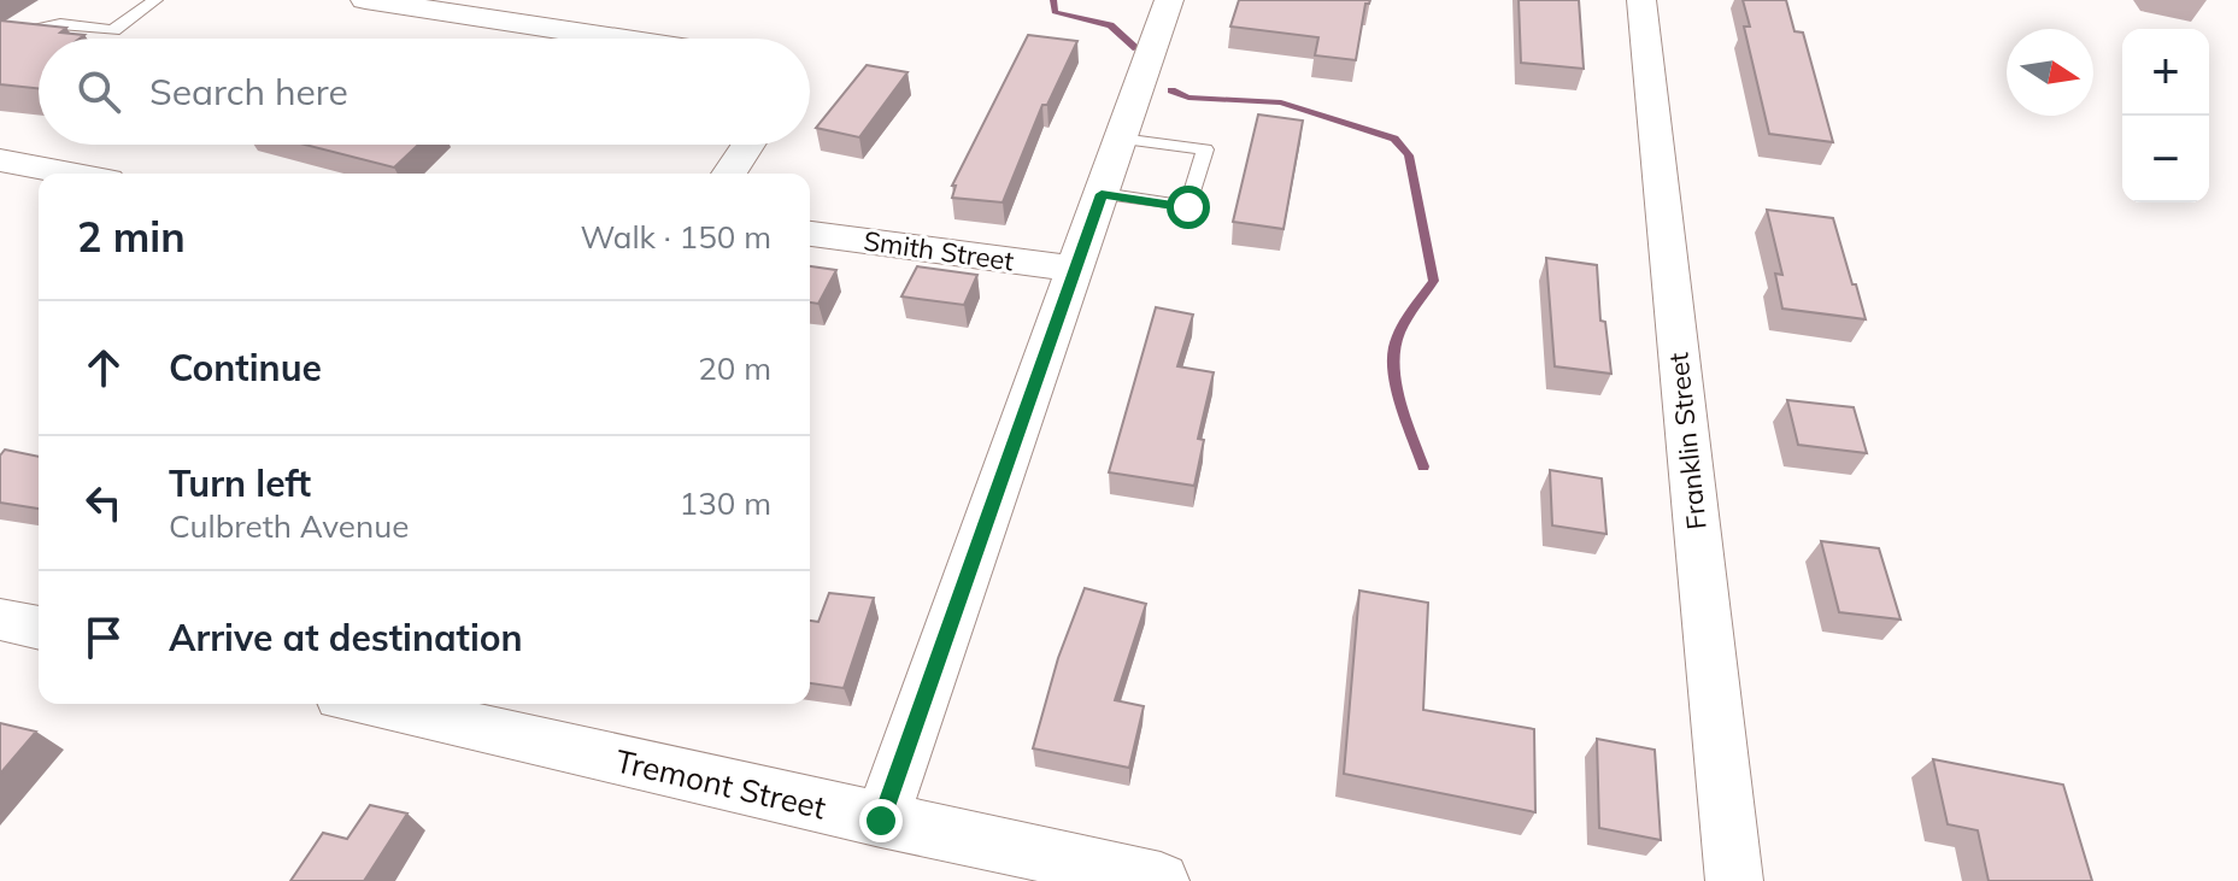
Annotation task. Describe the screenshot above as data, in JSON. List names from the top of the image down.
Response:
{
  "streets": {
    "street": ["Smith Street", "Franklin Street", "Tremont Street"]
  },
  "north": "right",
  "page": {
    "map_buttons": ["+", "−"],
    "search": "Search here",
    "heading": ["2 min", "Walk · 150 m"],
    "list": [
      ["Continue", "20 m"],
      ["Turn left", "Culbreth Avenue", "130 m"],
      "Arrive at destination"
    ]
  }
}
